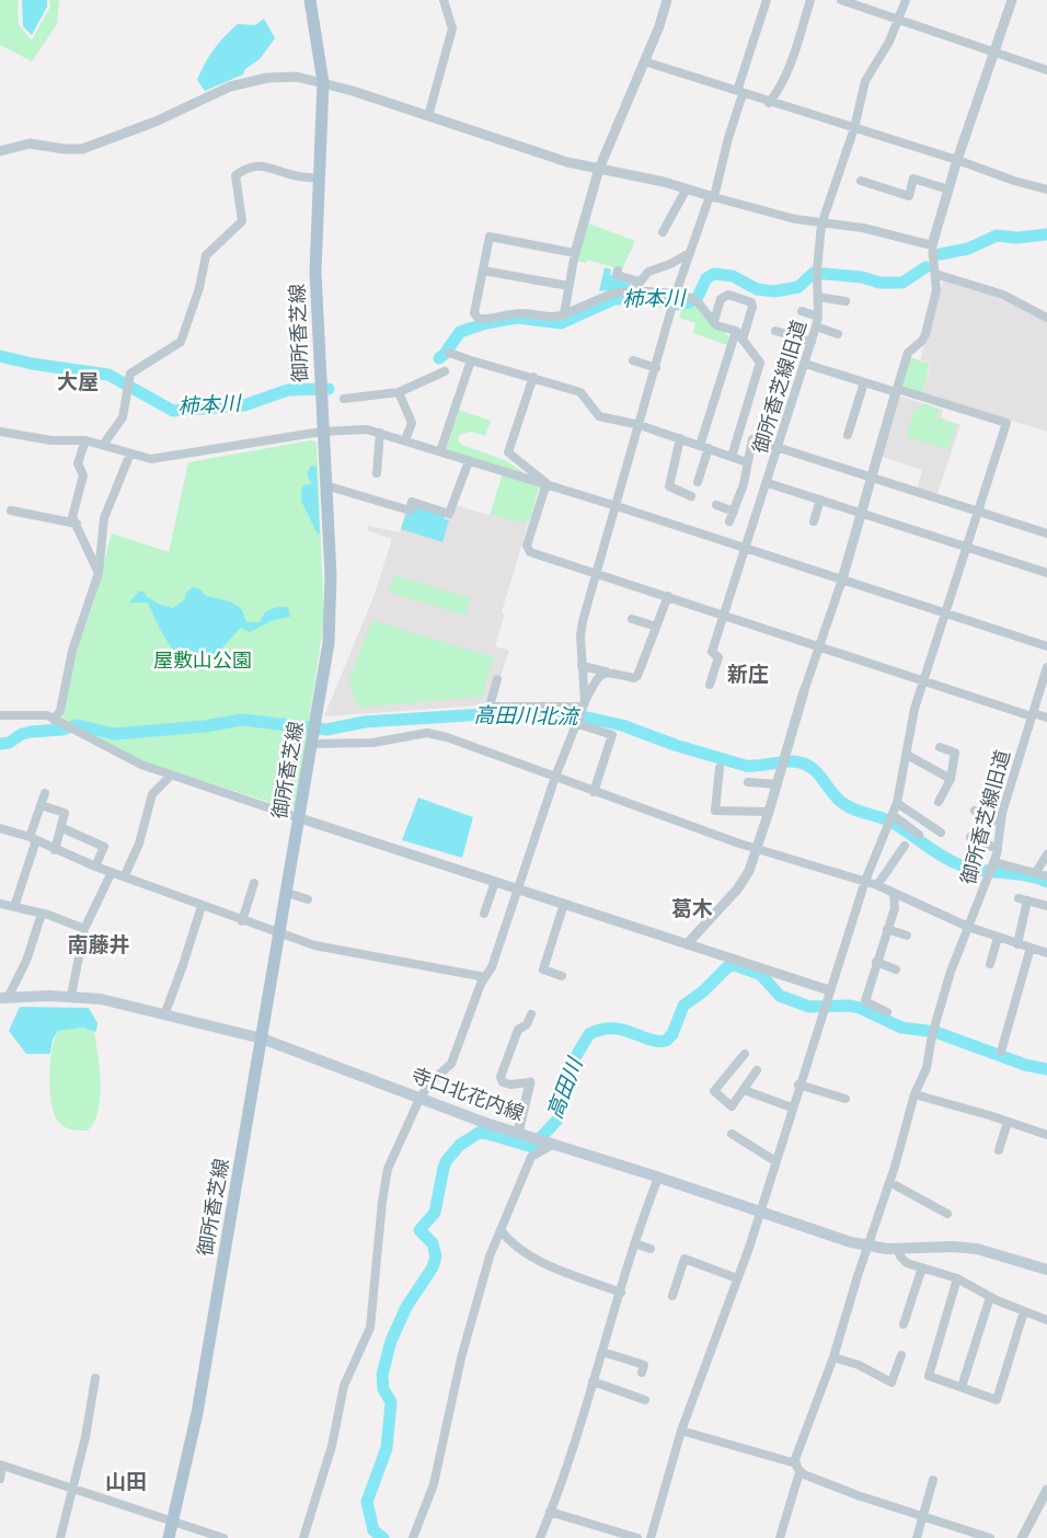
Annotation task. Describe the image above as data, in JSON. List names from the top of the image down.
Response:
{
  "streets": {
    "main road": ["御所香芝線", "寺口北花内線"],
    "street": ["御所香芝線旧道"]
  },
  "crossings": [
    ["御所香芝線", "寺口北花内線"],
    ["御所香芝線旧道", "寺口北花内線"]
  ],
  "districts": [
    "大屋",
    "新庄",
    "葛木",
    "南藤井",
    "山田"
  ],
  "water": ["柿本川", "高田川北流", "高田川"],
  "parks": ["屋敷山公園"]
}
